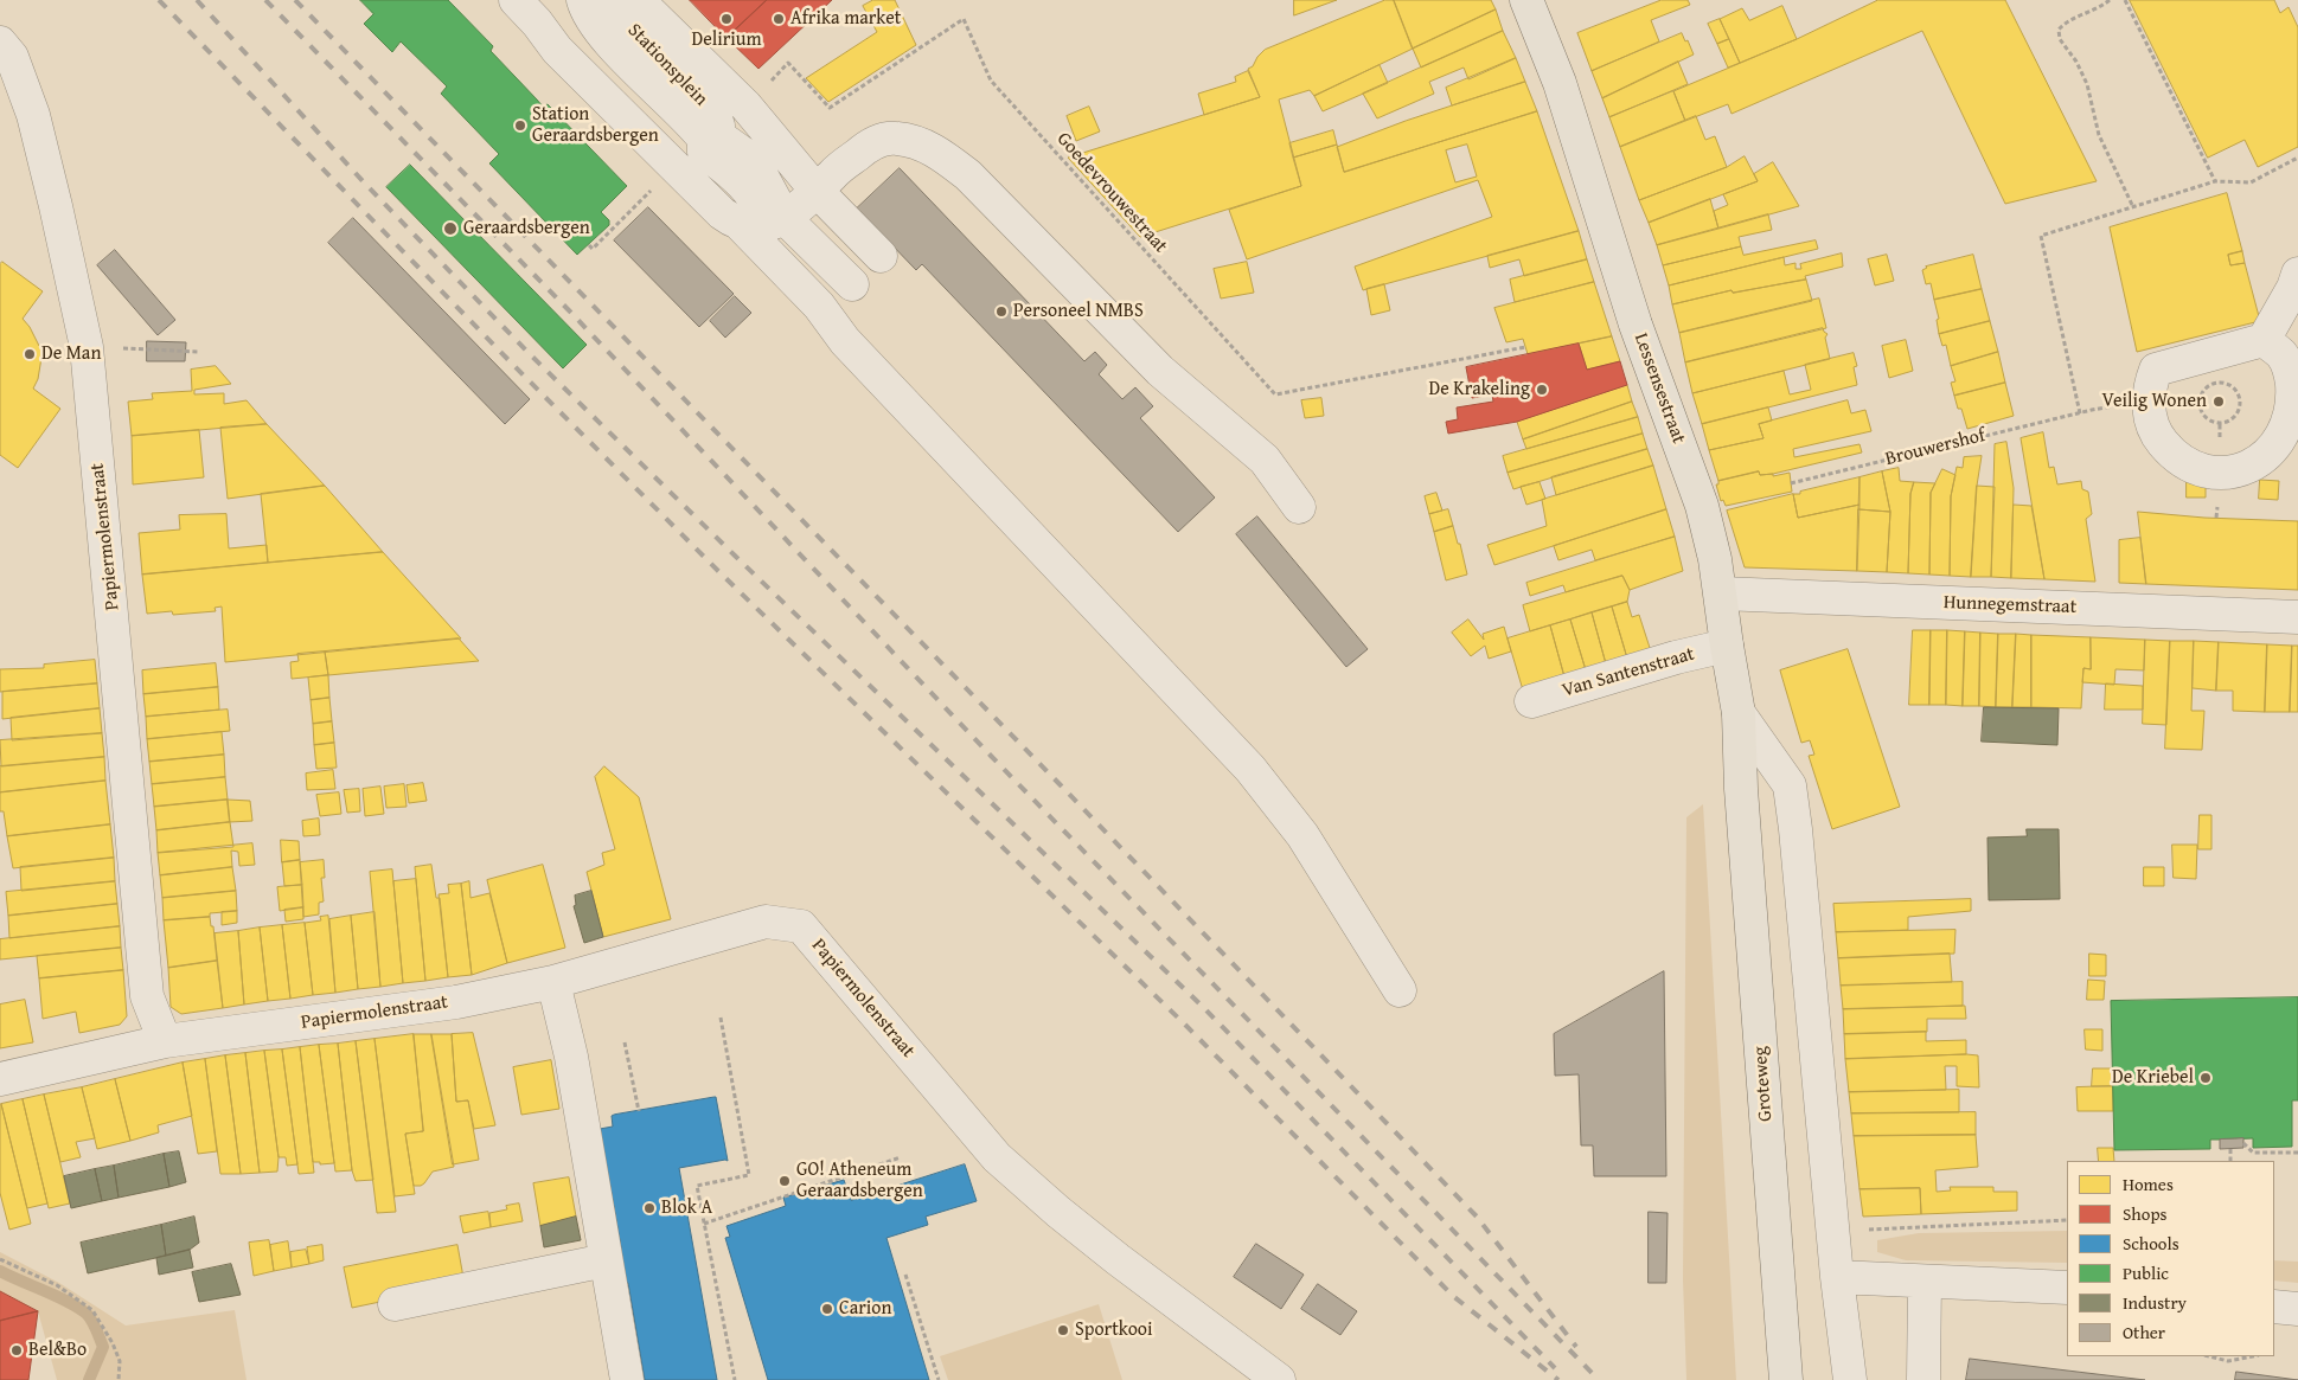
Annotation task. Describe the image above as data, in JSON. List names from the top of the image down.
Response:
{
  "streets": {
    "main road": ["Lessensestraat", "Groteweg"],
    "street": [
      "Stationsplein",
      "Papiermolenstraat",
      "Hunnegemstraat",
      "Van Santenstraat"
    ],
    "path": ["Goedevrouwestraat", "Brouwershof"]
  },
  "crossings": [
    ["Stationsplein", "Goedevrouwestraat"],
    ["Lessensestraat", "Hunnegemstraat"],
    ["Lessensestraat", "Van Santenstraat"],
    ["Lessensestraat", "Groteweg"]
  ],
  "places": [
    "Delirium",
    "Afrika market",
    "Station Geraardsbergen",
    "Geraardsbergen",
    "Personeel NMBS",
    "De Man",
    "De Krakeling",
    "Veilig Wonen",
    "De Kriebel",
    "GO! Atheneum Geraardsbergen",
    "Blok A",
    "Carion",
    "Sportkooi",
    "Bel&Bo"
  ],
  "legend": [
    "Homes",
    "Shops",
    "Schools",
    "Public",
    "Industry",
    "Other"
  ]
}
